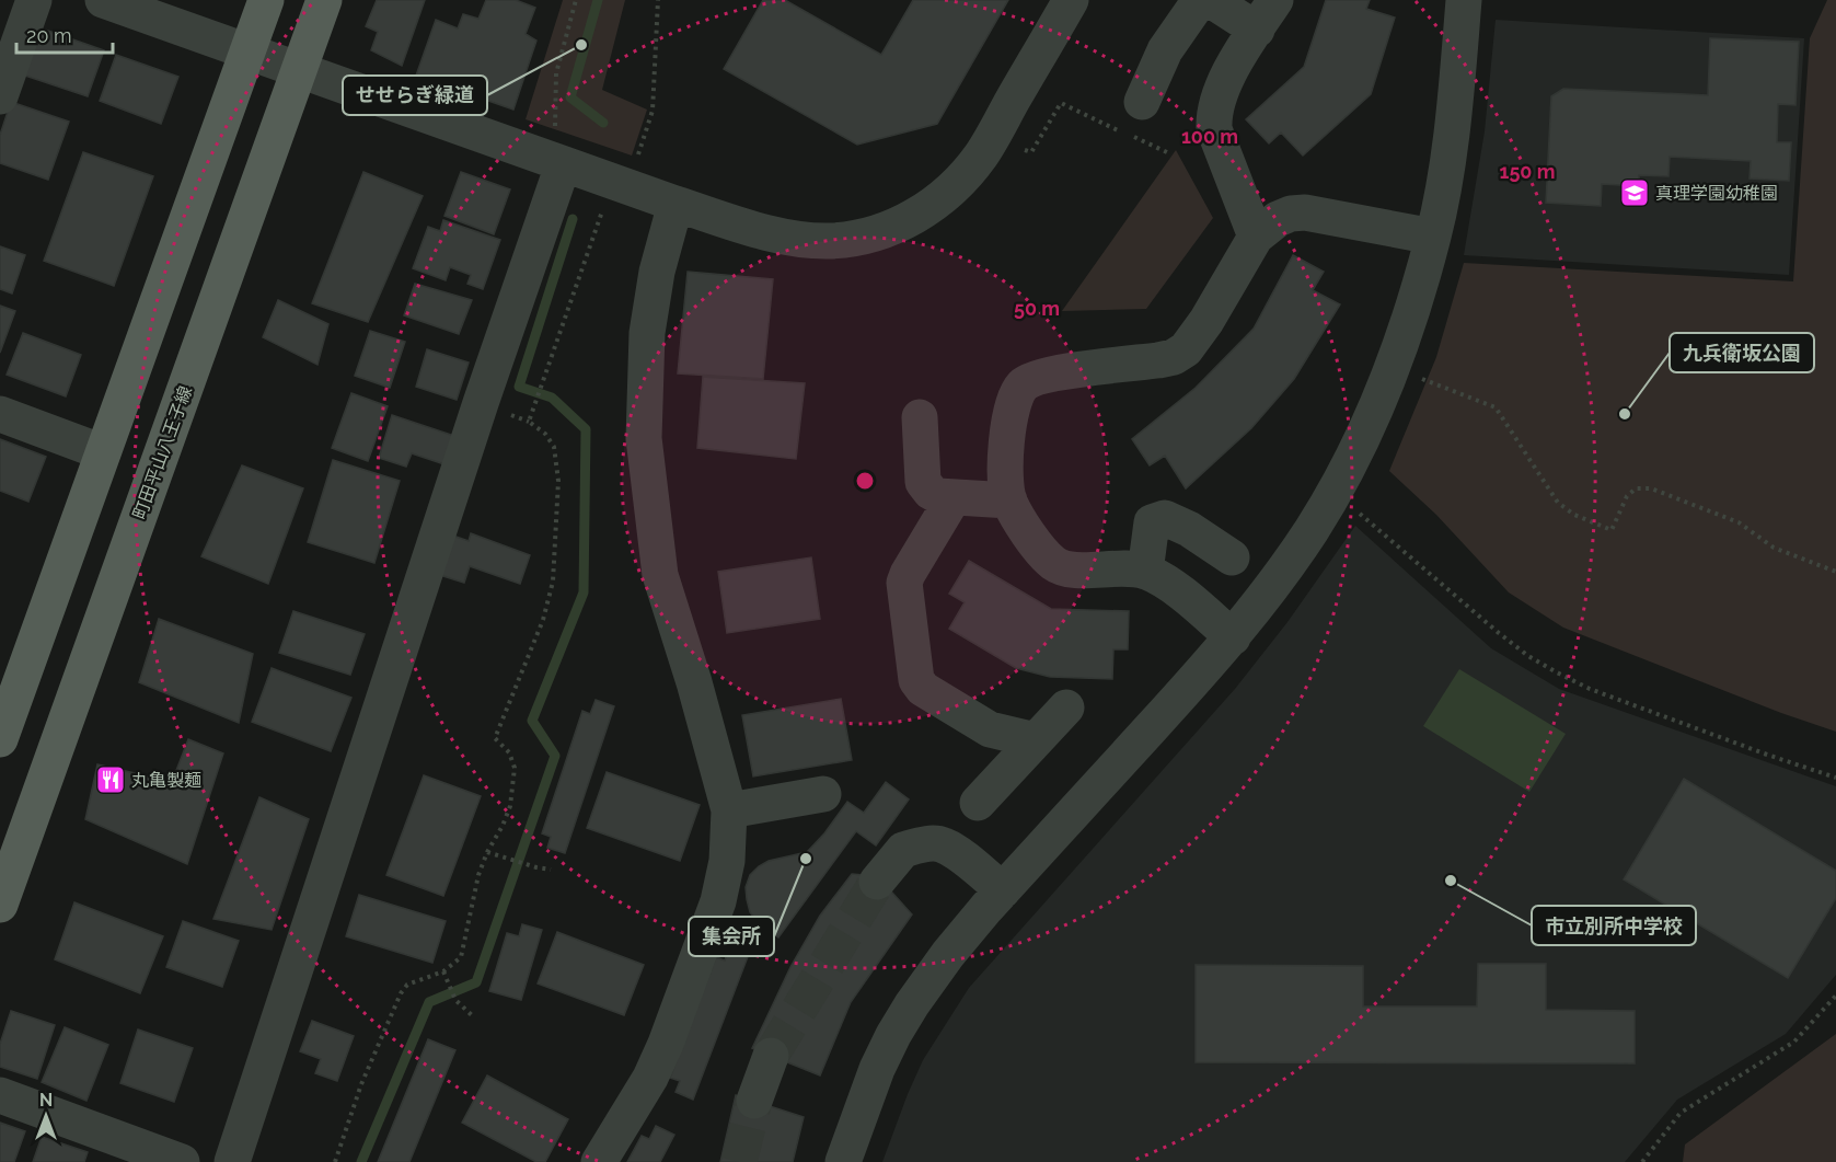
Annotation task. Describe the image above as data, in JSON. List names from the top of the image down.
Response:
{
  "streets": {
    "main road": ["町田平山八王子線"]
  },
  "places": {
    "other": [
      "せせらぎ緑道",
      "九兵衛坂公園",
      "集会所",
      "市立別所中学校"
    ],
    "school or university": ["真理学園幼稚園"],
    "restaurant": ["丸亀製麺"]
  },
  "scale_bar": "20 m",
  "north": "top",
  "rings": ["100 m", "150 m", "50 m"]
}
